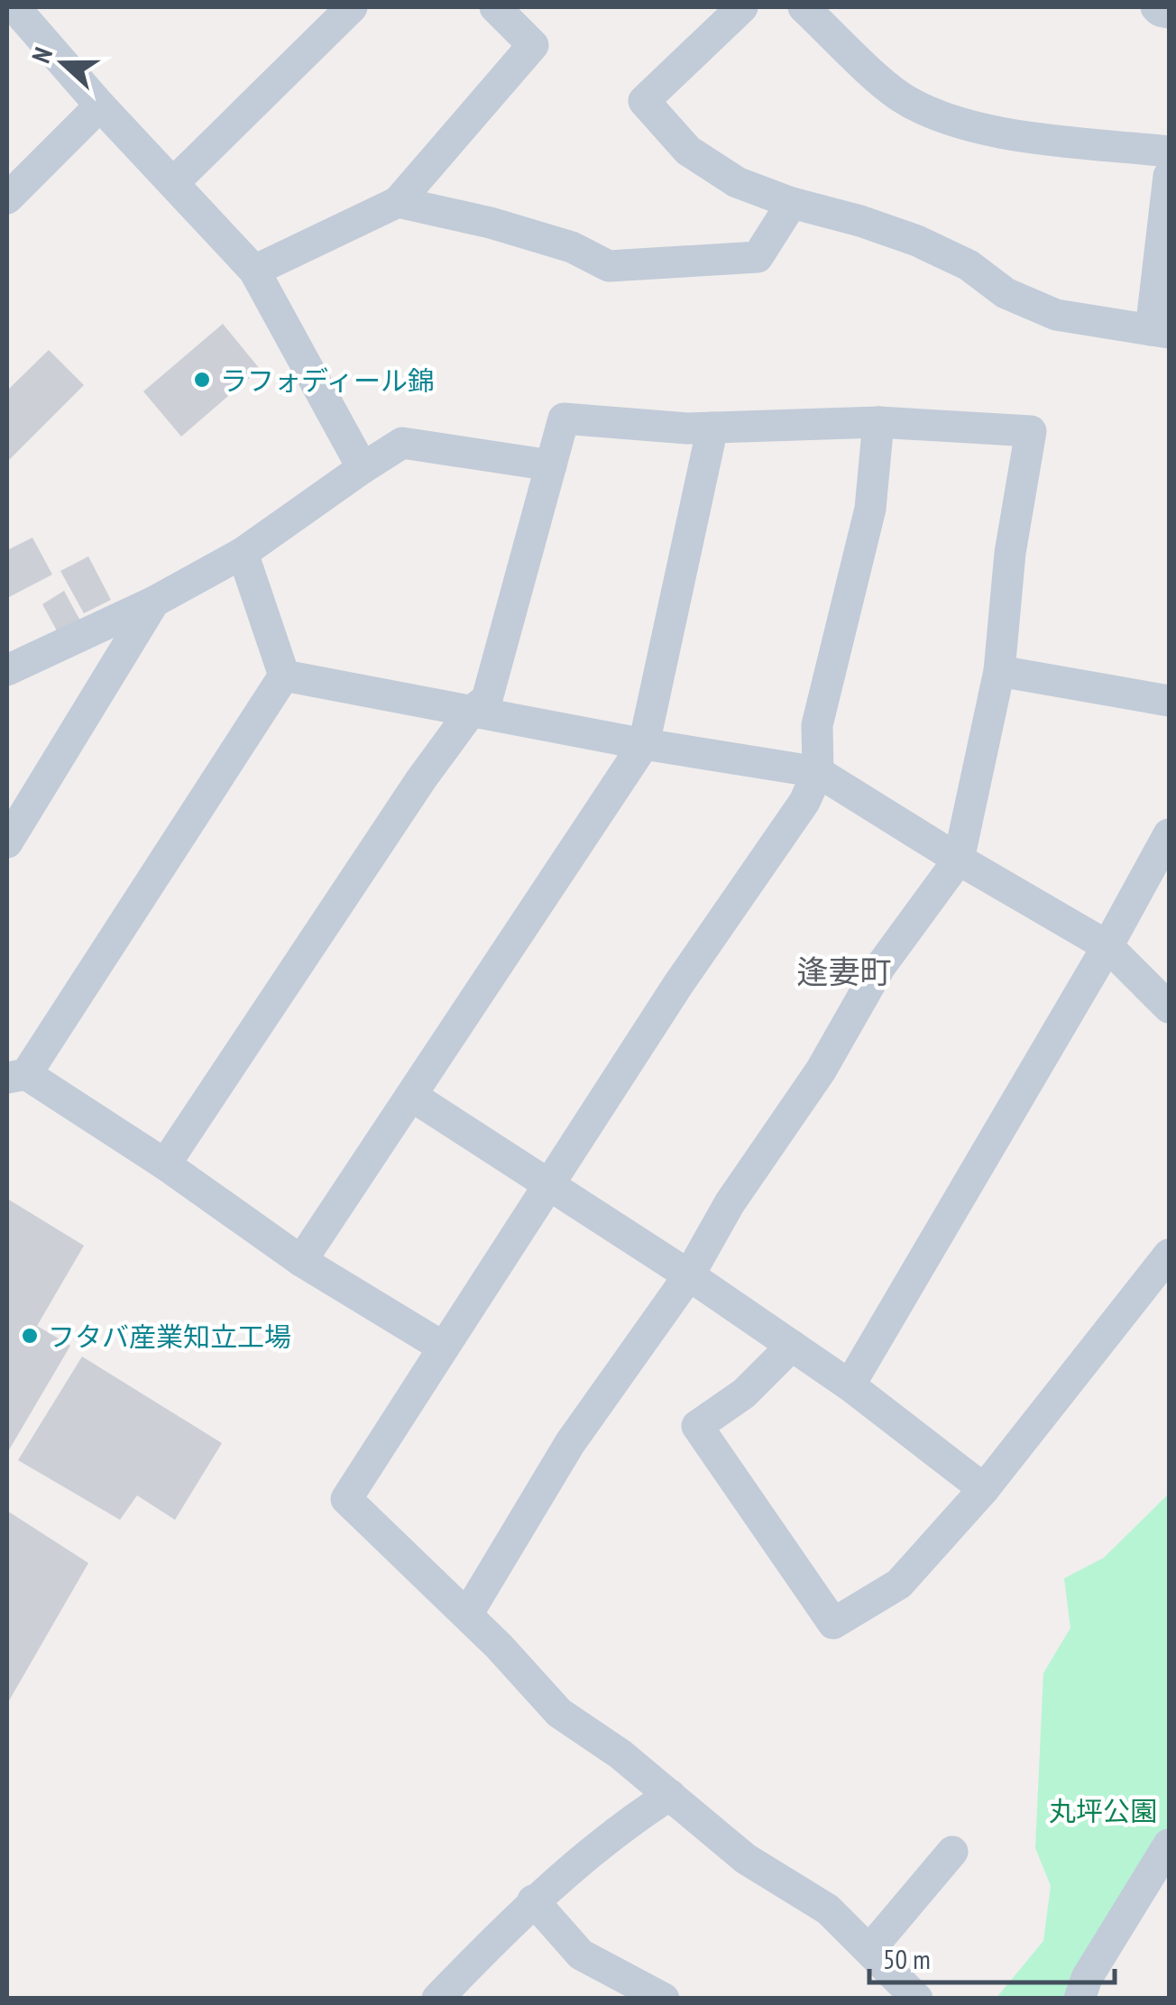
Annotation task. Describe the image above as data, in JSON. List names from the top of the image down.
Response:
{
  "districts": ["逢妻町"],
  "parks": ["丸坪公園"],
  "places": ["ラフォディール錦", "フタバ産業知立工場"],
  "scale_bar": "50 m",
  "north": "left"
}
